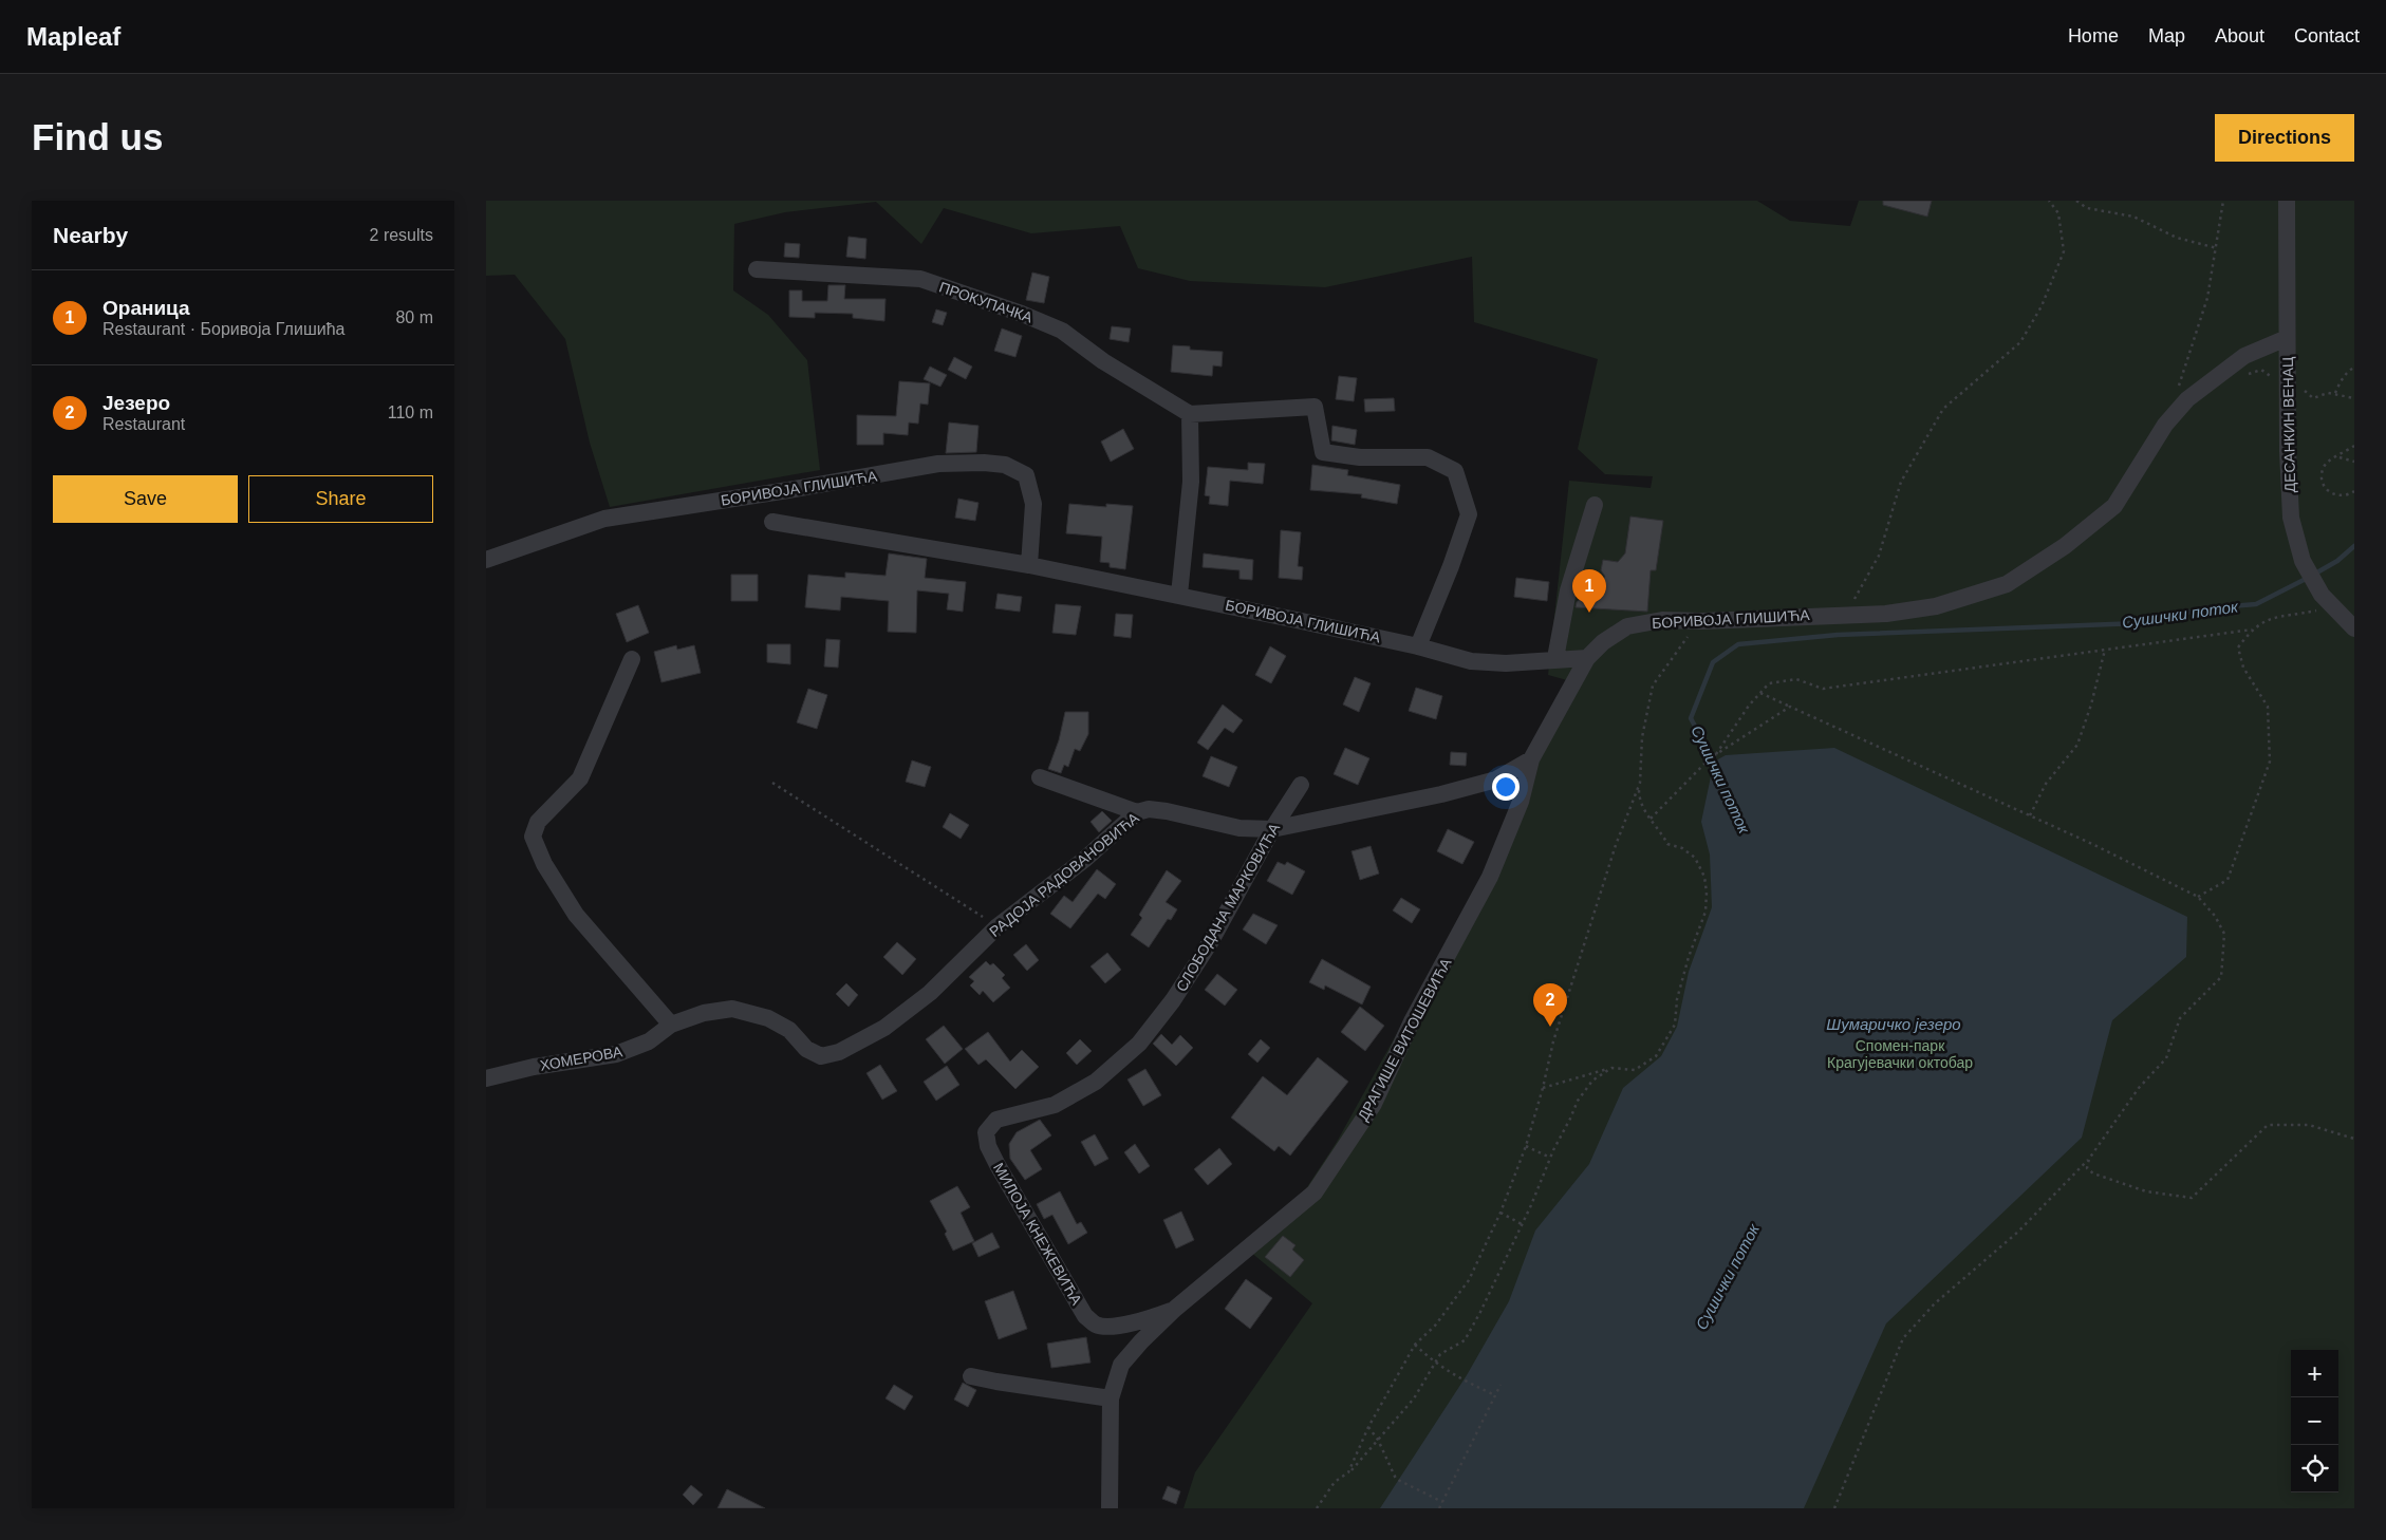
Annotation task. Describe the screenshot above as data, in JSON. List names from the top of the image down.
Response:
{
  "streets": {
    "street": [
      "ПРОКУПАЧКА",
      "ДЕСАНКИН ВЕНАЦ",
      "БОРИВОЈА ГЛИШИЋА",
      "РАДОЈА РАДОВАНОВИЋА",
      "СЛОБОДАНА МАРКОВИЋА",
      "ДРАГИШЕ ВИТОШЕВИЋА",
      "ХОМЕРОВА",
      "МИЛОЈА КНЕЖЕВИЋА"
    ]
  },
  "crossings": [
    ["ДЕСАНКИН ВЕНАЦ", "БОРИВОЈА ГЛИШИЋА"],
    ["БОРИВОЈА ГЛИШИЋА", "ДРАГИШЕ ВИТОШЕВИЋА"],
    ["РАДОЈА РАДОВАНОВИЋА", "СЛОБОДАНА МАРКОВИЋА"],
    ["РАДОЈА РАДОВАНОВИЋА", "ДРАГИШЕ ВИТОШЕВИЋА"],
    ["РАДОЈА РАДОВАНОВИЋА", "ХОМЕРОВА"],
    ["СЛОБОДАНА МАРКОВИЋА", "МИЛОЈА КНЕЖЕВИЋА"],
    ["ДРАГИШЕ ВИТОШЕВИЋА", "МИЛОЈА КНЕЖЕВИЋА"]
  ],
  "water": ["Сушички поток", "Шумаричко језеро"],
  "parks": ["Спомен-парк Крагујевачки октобар"],
  "page": {
    "header": "Mapleaf",
    "nav": [
      "Home",
      "Map",
      "About",
      "Contact"
    ],
    "buttons": [
      "Directions",
      ["Save", "Share"]
    ],
    "title": "Find us",
    "heading": ["Nearby", "2 results"],
    "list": [
      {
        "mark": "1",
        "name": "Ораница",
        "note": "Restaurant · Боривоја Глишића",
        "value": "80 m"
      },
      {
        "mark": "2",
        "name": "Језеро",
        "note": "Restaurant",
        "value": "110 m"
      }
    ],
    "pins": ["1", "2"],
    "map_buttons": ["+", "−"]
  }
}
